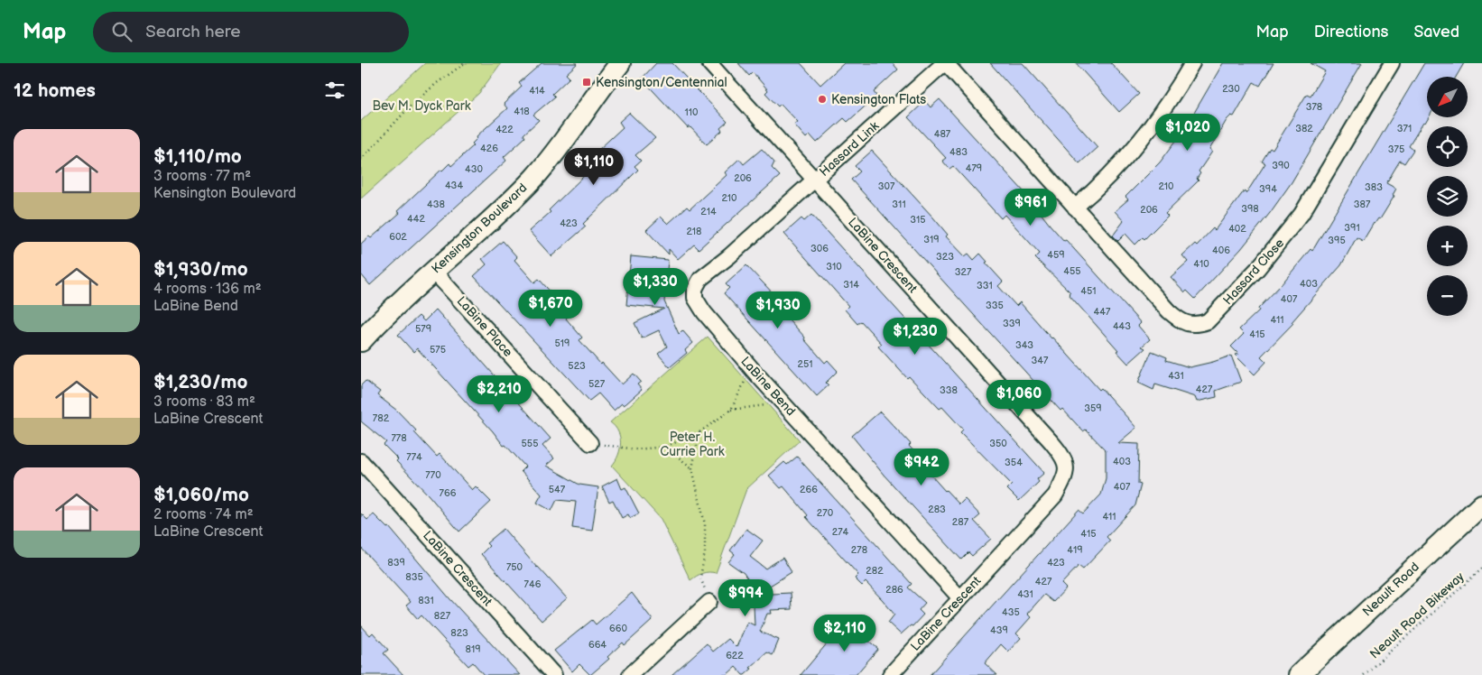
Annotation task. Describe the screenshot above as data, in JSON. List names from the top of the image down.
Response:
{
  "streets": {
    "main road": ["Kensington Boulevard", "Neault Road"],
    "street": [
      "Hassard Link",
      "LaBine Crescent",
      "Hassard Close",
      "LaBine Place",
      "LaBine Bend"
    ],
    "path": ["Neault Road Bikeway"]
  },
  "crossings": [
    ["Hassard Link", "LaBine Crescent"],
    ["Hassard Link", "Hassard Close"],
    ["Hassard Link", "LaBine Bend"],
    ["Kensington Boulevard", "LaBine Place"],
    ["LaBine Crescent", "LaBine Bend"]
  ],
  "parks": ["Bev M. Dyck Park", "Peter H. Currie Park"],
  "places": {
    "transit": ["Kensington/Centennial"],
    "other": ["Kensington Flats"]
  },
  "house_numbers": [
    "230",
    "414",
    "378",
    "418",
    "110",
    "382",
    "371",
    "422",
    "487",
    "426",
    "375",
    "483",
    "390",
    "479",
    "430",
    "206",
    "434",
    "307",
    "210",
    "383",
    "394",
    "210",
    "438",
    "311",
    "387",
    "398",
    "206",
    "214",
    "442",
    "315",
    "423",
    "391",
    "402",
    "218",
    "602",
    "319",
    "395",
    "306",
    "406",
    "459",
    "323",
    "410",
    "310",
    "455",
    "327",
    "403",
    "314",
    "331",
    "451",
    "407",
    "335",
    "447",
    "411",
    "339",
    "443",
    "579",
    "415",
    "519",
    "343",
    "575",
    "347",
    "251",
    "523",
    "431",
    "527",
    "427",
    "338",
    "359",
    "782",
    "778",
    "555",
    "350",
    "774",
    "403",
    "354",
    "770",
    "407",
    "547",
    "266",
    "766",
    "283",
    "270",
    "411",
    "287",
    "274",
    "415",
    "278",
    "419",
    "839",
    "423",
    "750",
    "282",
    "835",
    "427",
    "746",
    "286",
    "431",
    "831",
    "435",
    "827",
    "660",
    "439",
    "823",
    "664",
    "819",
    "622"
  ],
  "north": "bottom left",
  "page": {
    "header": "Map",
    "search": "Search here",
    "nav": ["Map", "Directions", "Saved"],
    "heading": "12 homes",
    "map_buttons": ["+", "−"],
    "price": [
      "$1,020",
      "$1,110",
      "$961",
      "$1,330",
      "$1,670",
      "$1,930",
      "$1,230",
      "$2,210",
      "$1,060",
      "$942",
      "$994",
      "$2,110"
    ],
    "list": [
      {
        "name": "$1,110/mo",
        "note": "3 rooms · 77 m² · Kensington Boulevard"
      },
      {
        "name": "$1,930/mo",
        "note": "4 rooms · 136 m² · LaBine Bend"
      },
      {
        "name": "$1,230/mo",
        "note": "3 rooms · 83 m² · LaBine Crescent"
      },
      {
        "name": "$1,060/mo",
        "note": "2 rooms · 74 m² · LaBine Crescent"
      }
    ]
  }
}
